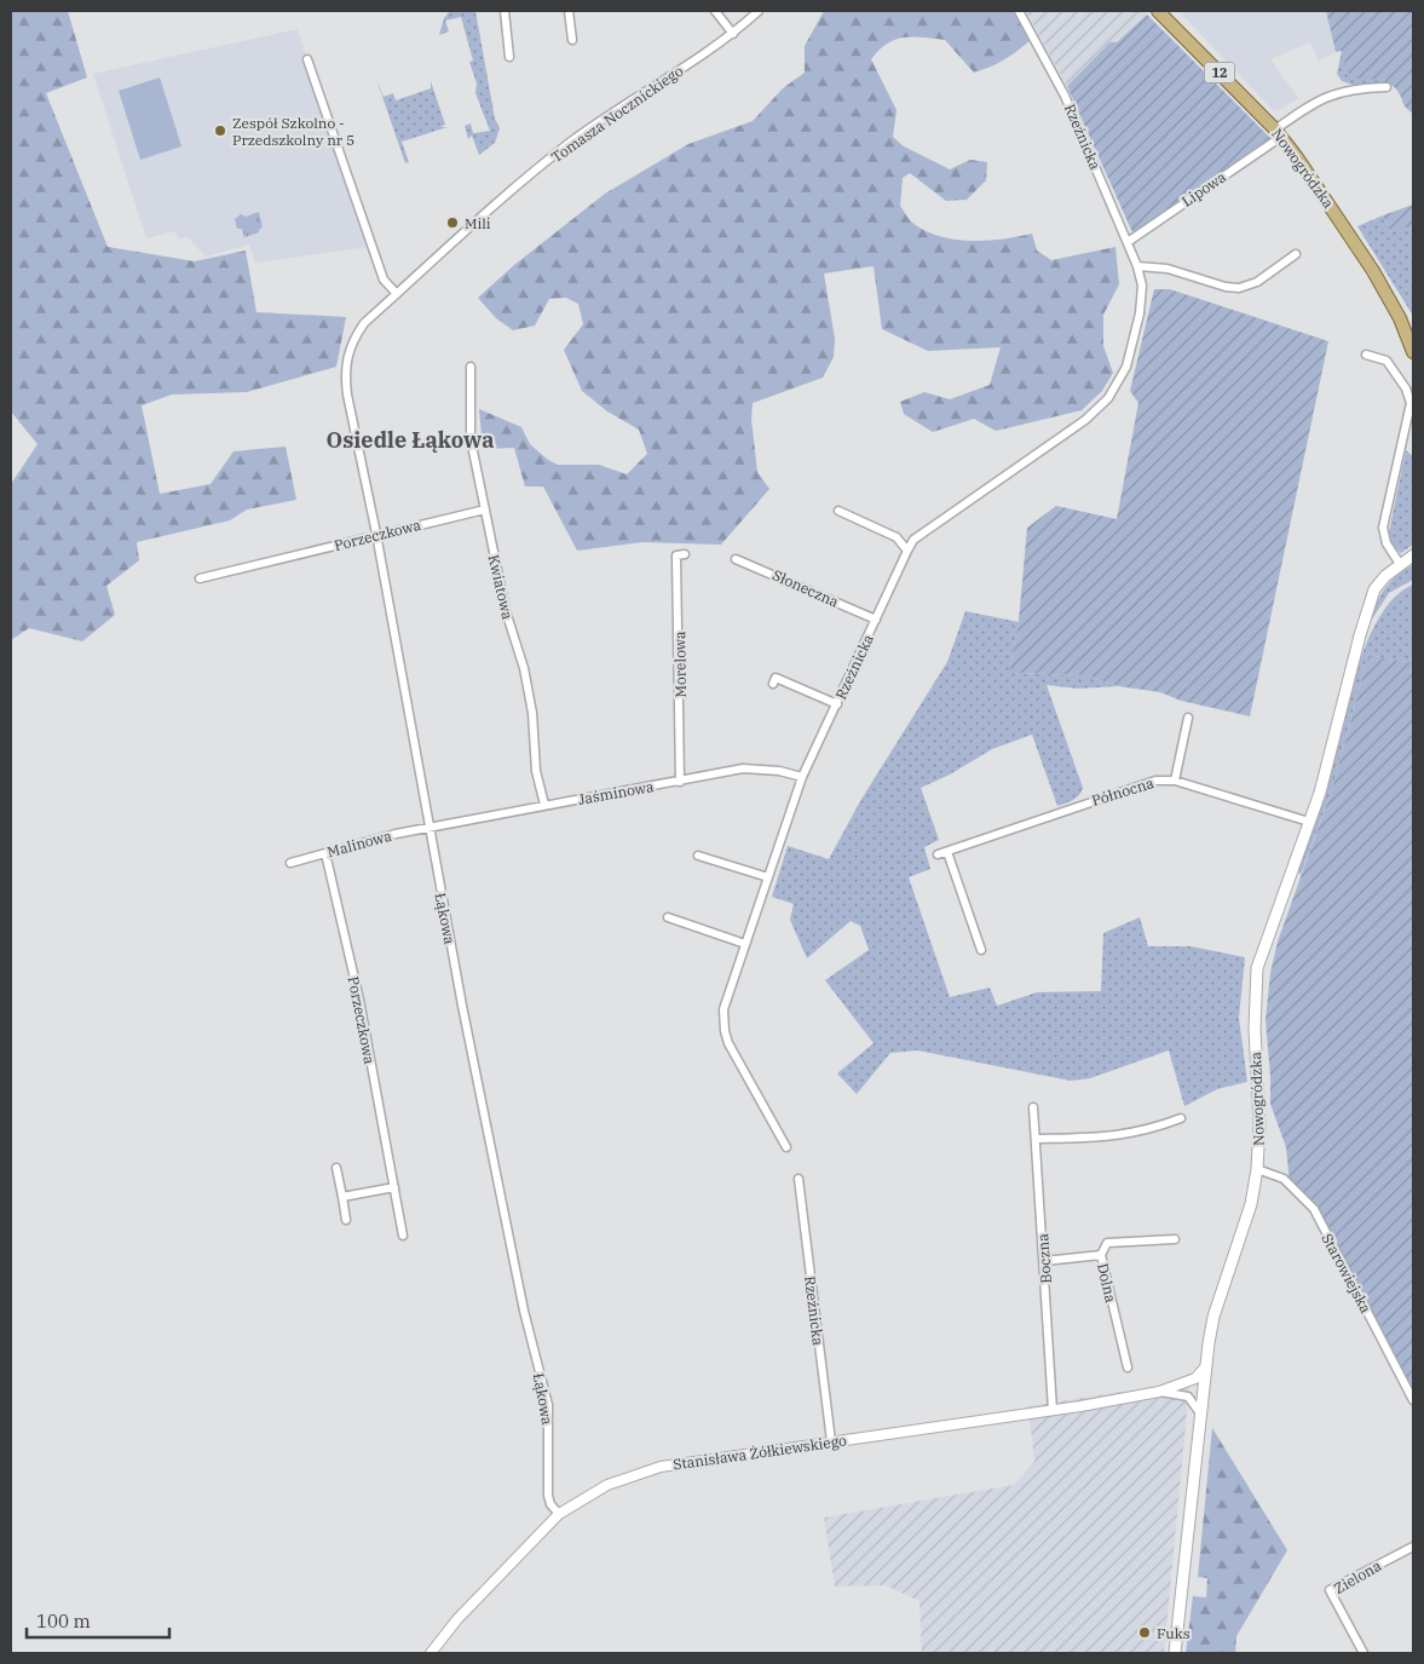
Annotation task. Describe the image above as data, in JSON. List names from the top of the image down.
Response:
{
  "streets": {
    "main road": ["12", "Nowogródzka"],
    "street": [
      "Tomasza Nocznickiego",
      "Rzeźnicka",
      "Lipowa",
      "Porzeczkowa",
      "Kwiatowa",
      "Słoneczna",
      "Morelowa",
      "Północna",
      "Jaśminowa",
      "Malinowa",
      "Łąkowa",
      "Boczna",
      "Starowiejska",
      "Dolna",
      "Stanisława Żółkiewskiego",
      "Zielona"
    ]
  },
  "crossings": [
    ["Tomasza Nocznickiego", "Łąkowa"],
    ["Rzeźnicka", "Lipowa"],
    ["Rzeźnicka", "Słoneczna"],
    ["Rzeźnicka", "Jaśminowa"],
    ["Rzeźnicka", "Stanisława Żółkiewskiego"],
    ["Nowogródzka", "Lipowa"],
    ["Nowogródzka", "Północna"],
    ["Nowogródzka", "Starowiejska"],
    ["Nowogródzka", "Stanisława Żółkiewskiego"],
    ["Porzeczkowa", "Kwiatowa"],
    ["Porzeczkowa", "Malinowa"],
    ["Porzeczkowa", "Łąkowa"],
    ["Kwiatowa", "Jaśminowa"],
    ["Morelowa", "Jaśminowa"],
    ["Jaśminowa", "Malinowa"],
    ["Jaśminowa", "Łąkowa"],
    ["Malinowa", "Łąkowa"],
    ["Łąkowa", "Stanisława Żółkiewskiego"],
    ["Boczna", "Dolna"],
    ["Boczna", "Stanisława Żółkiewskiego"]
  ],
  "districts": ["Osiedle Łąkowa"],
  "places": ["Zespół Szkolno - Przedszkolny nr 5", "Mili", "Fuks"],
  "scale_bar": "100 m"
}
